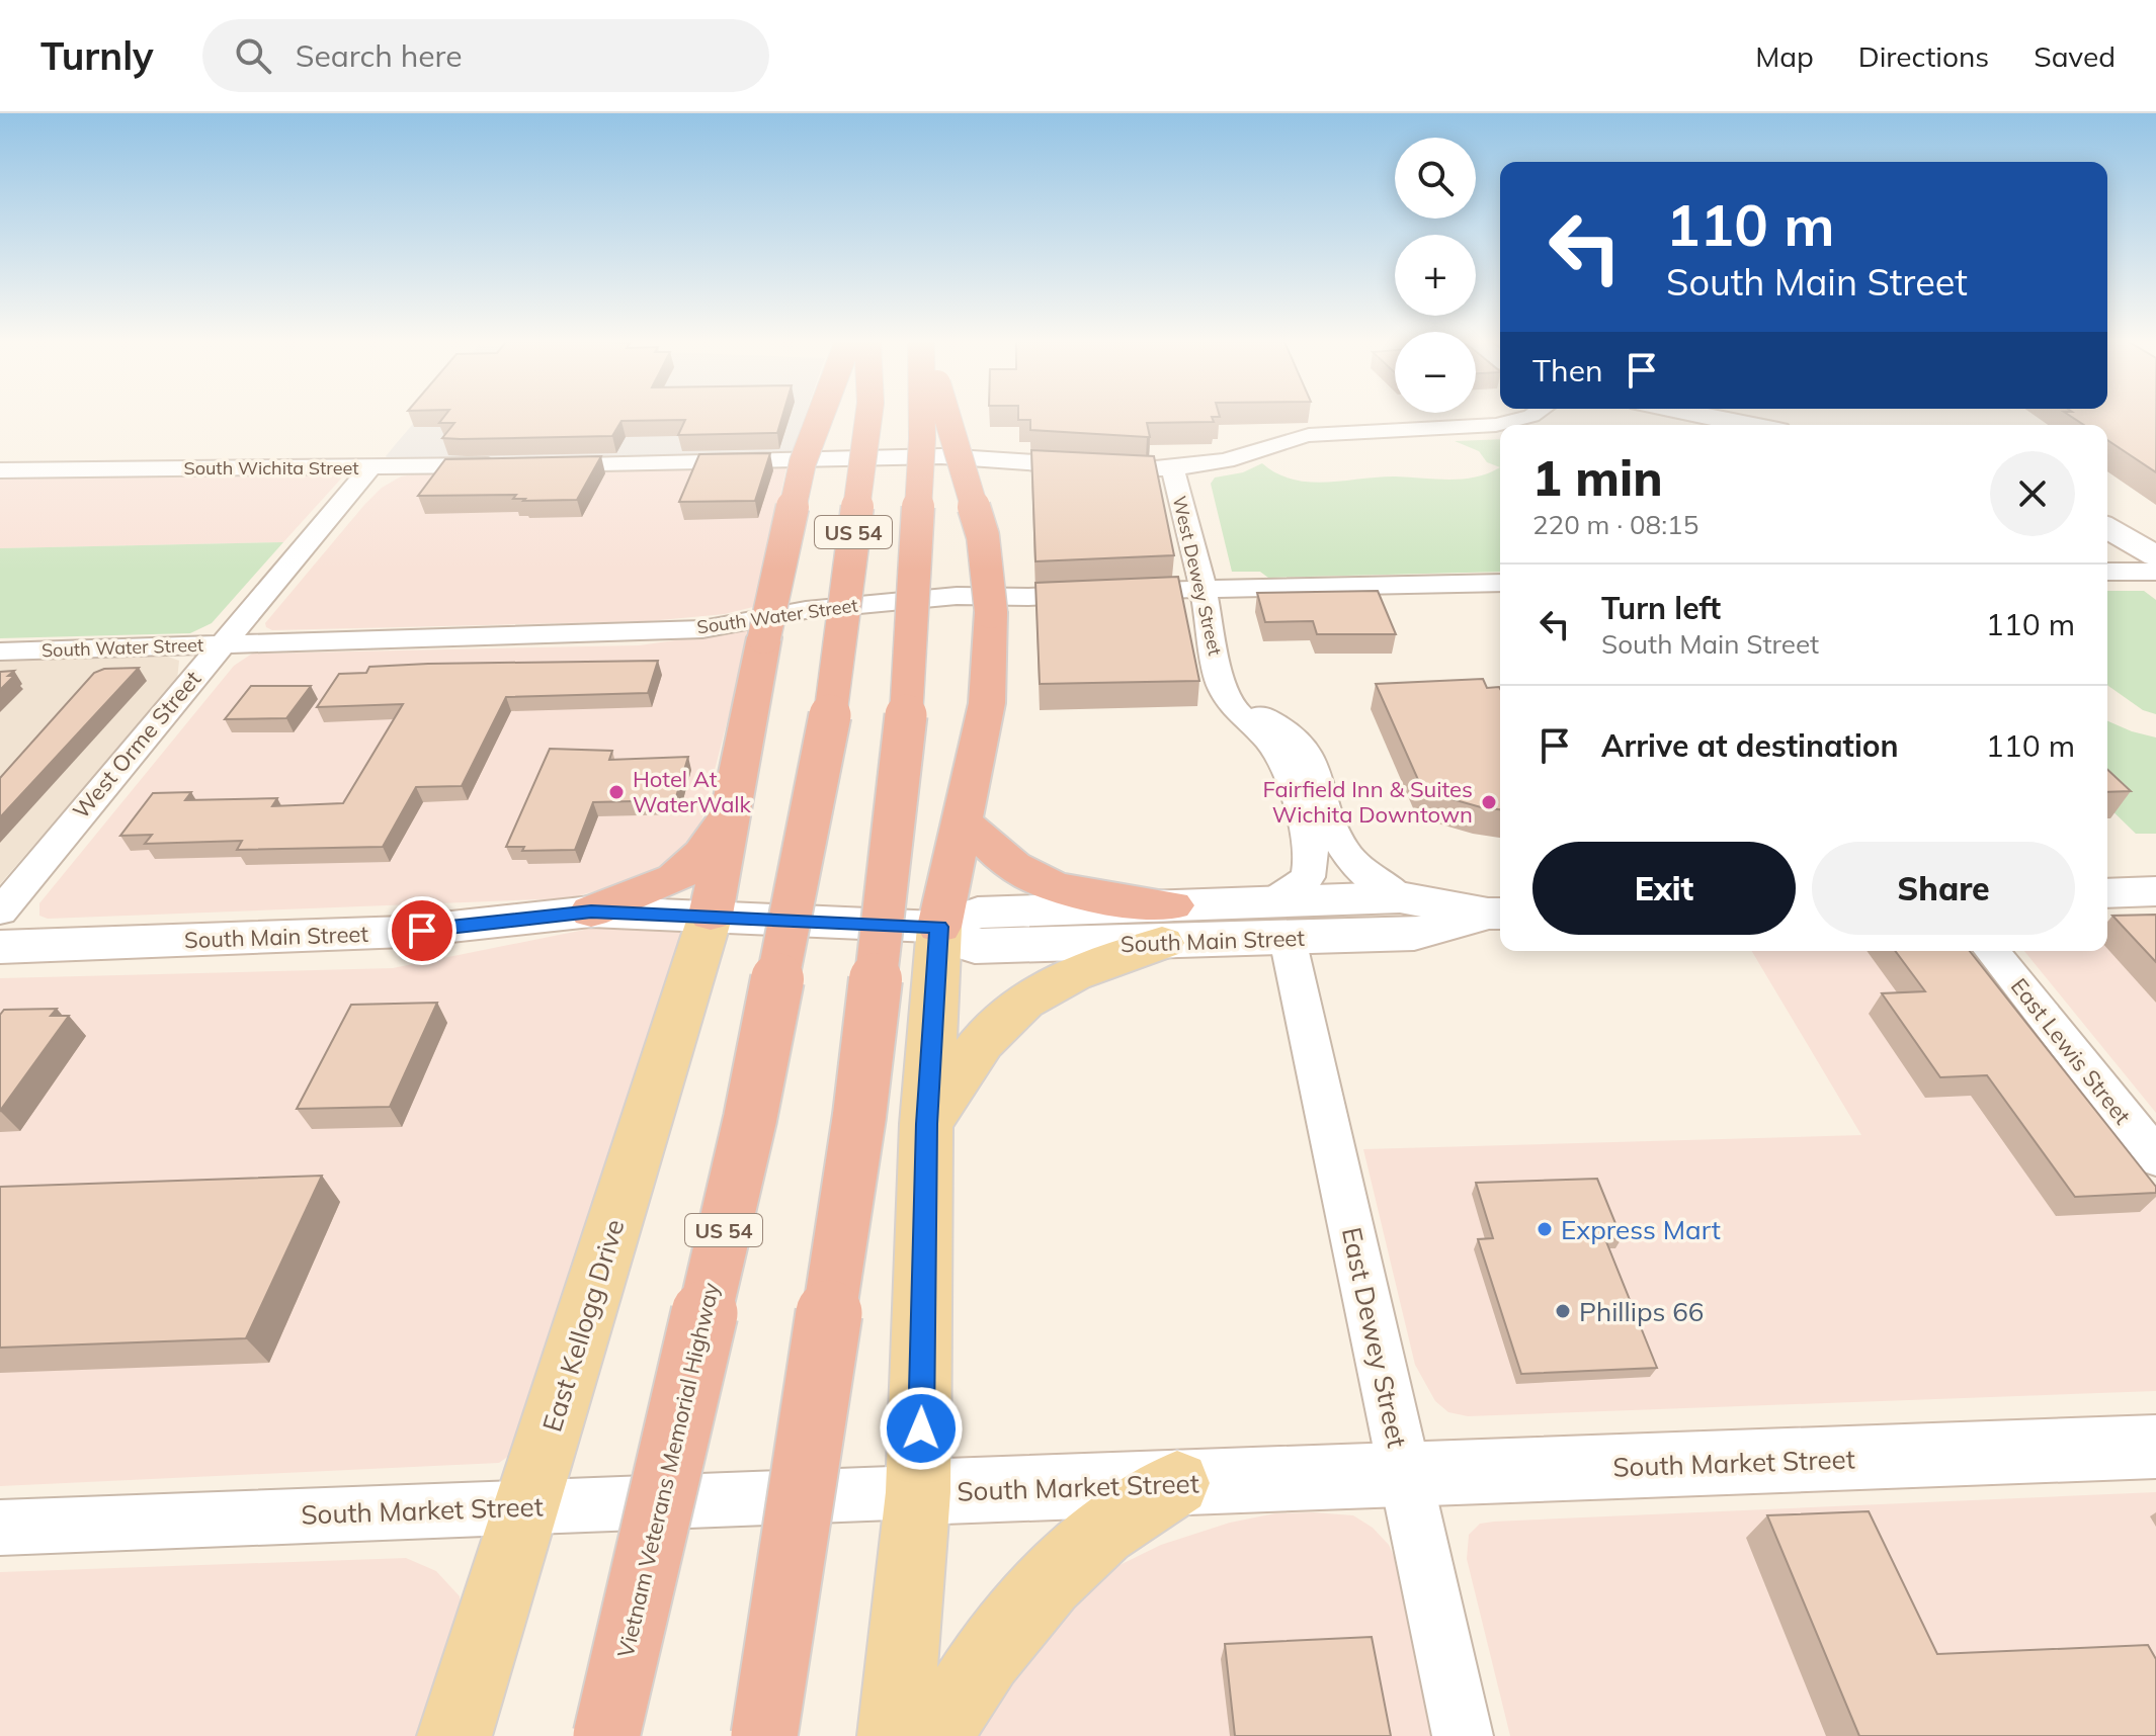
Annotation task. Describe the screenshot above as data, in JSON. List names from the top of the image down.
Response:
{
  "streets": {
    "highway": ["US 54", "Vietnam Veterans Memorial Highway"],
    "main road": ["East Kellogg Drive"],
    "street": [
      "South Wichita Street",
      "West Dewey Street",
      "South Water Street",
      "West Orme Street",
      "South Main Street",
      "East Lewis Street",
      "East Dewey Street",
      "South Market Street"
    ]
  },
  "crossings": [
    ["South Wichita Street", "West Dewey Street"],
    ["South Wichita Street", "West Orme Street"],
    ["West Dewey Street", "South Water Street"],
    ["West Dewey Street", "South Main Street"],
    ["West Dewey Street", "East Dewey Street"],
    ["South Water Street", "West Orme Street"],
    ["South Main Street", "East Kellogg Drive"],
    ["South Main Street", "East Dewey Street"],
    ["East Kellogg Drive", "South Market Street"],
    ["East Dewey Street", "South Market Street"]
  ],
  "places": [
    "Hotel At WaterWalk",
    "Fairfield Inn & Suites Wichita Downtown",
    "Express Mart",
    "Phillips 66"
  ],
  "page": {
    "header": "Turnly",
    "search": "Search here",
    "nav": ["Map", "Directions", "Saved"],
    "map_buttons": ["+", "−"],
    "turn": ["110 m", "South Main Street"],
    "then": "Then",
    "heading": ["1 min", "220 m · 08:15"],
    "list": [
      {
        "name": "Turn left",
        "note": "South Main Street",
        "value": "110 m"
      },
      {
        "name": "Arrive at destination",
        "value": "110 m"
      }
    ],
    "buttons": ["Exit", "Share"]
  }
}
